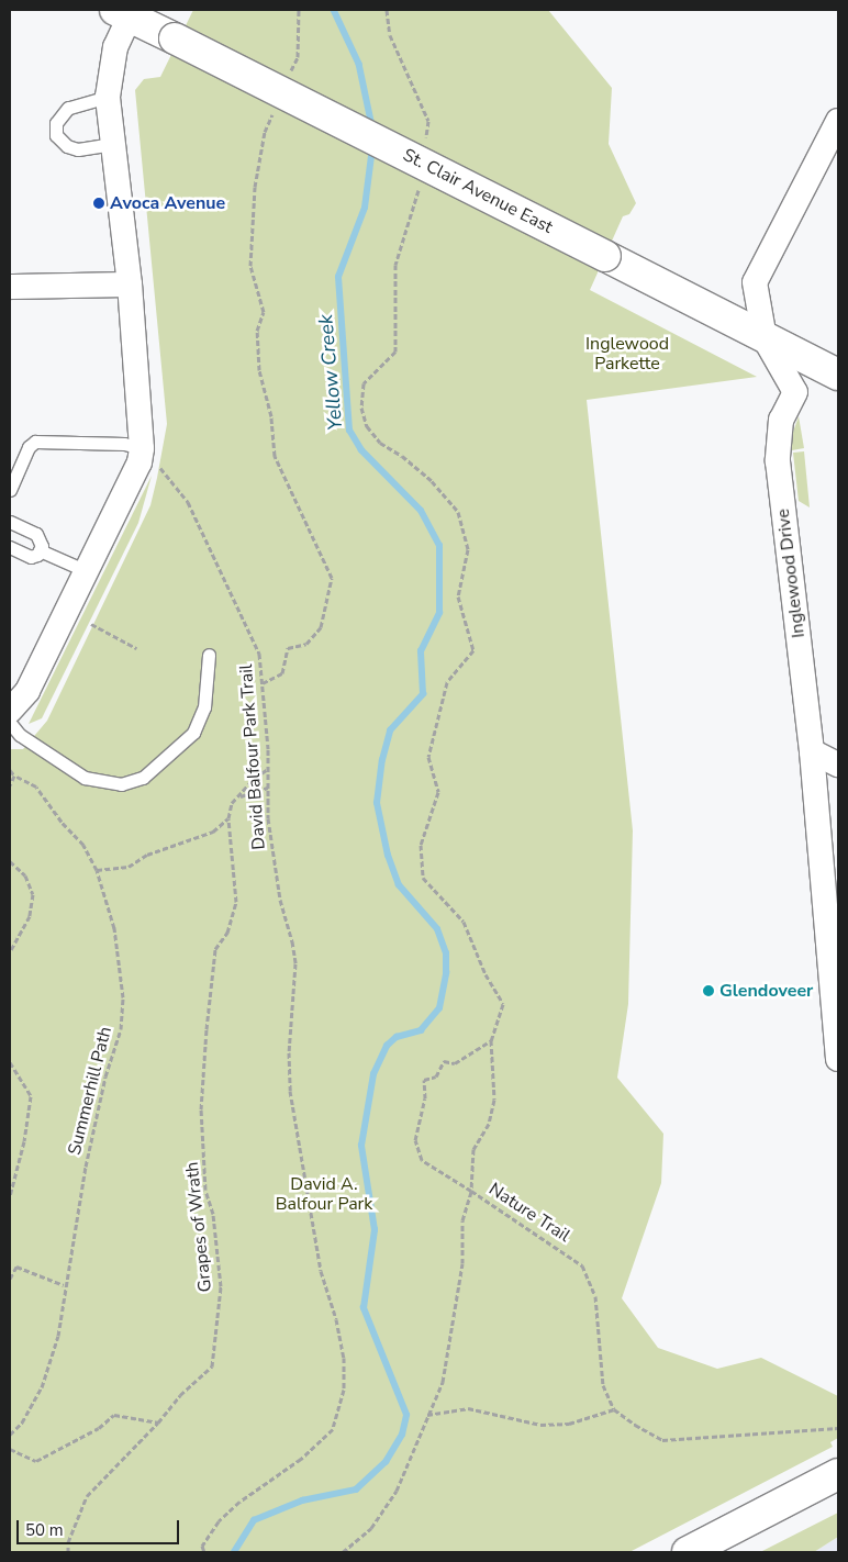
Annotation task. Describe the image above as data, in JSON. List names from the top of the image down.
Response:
{
  "streets": {
    "main road": ["St. Clair Avenue East"],
    "street": ["Inglewood Drive"],
    "path": [
      "David Balfour Park Trail",
      "Summerhill Path",
      "Nature Trail",
      "Grapes of Wrath"
    ]
  },
  "crossings": [
    ["St. Clair Avenue East", "Inglewood Drive"]
  ],
  "water": ["Yellow Creek"],
  "parks": ["Inglewood Parkette", "David A. Balfour Park"],
  "places": ["Avoca Avenue", "Glendoveer"],
  "scale_bar": "50 m"
}
